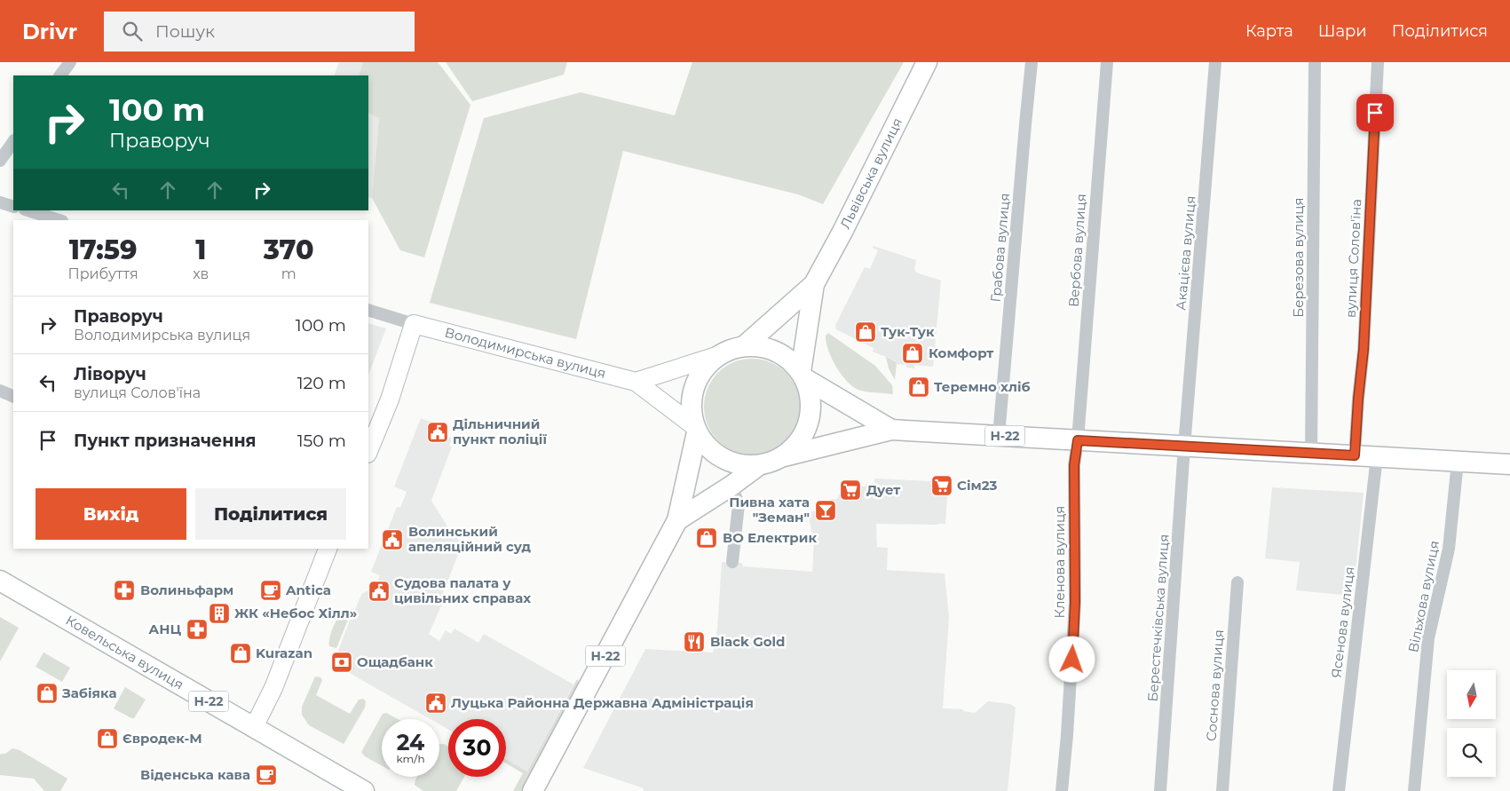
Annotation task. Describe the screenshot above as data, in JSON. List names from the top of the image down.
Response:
{
  "streets": {
    "main road": [
      "Львівська вулиця",
      "Володимирська вулиця",
      "Н-22",
      "Ковельська вулиця"
    ],
    "street": [
      "Грабова вулиця",
      "Вербова вулиця",
      "Акацієва вулиця",
      "Березова вулиця",
      "вулиця Солов'їна",
      "Кленова вулиця",
      "Вільхова вулиця",
      "Берестечківська вулиця",
      "Ясенова вулиця",
      "Соснова вулиця"
    ]
  },
  "crossings": [
    ["Львівська вулиця", "Володимирська вулиця"],
    ["Львівська вулиця", "Н-22"],
    ["Грабова вулиця", "Н-22"],
    ["Вербова вулиця", "Н-22"],
    ["Вербова вулиця", "Кленова вулиця"],
    ["Акацієва вулиця", "Н-22"],
    ["Акацієва вулиця", "Берестечківська вулиця"],
    ["Березова вулиця", "Н-22"],
    ["вулиця Солов'їна", "Н-22"],
    ["Володимирська вулиця", "Н-22"],
    ["Н-22", "Кленова вулиця"],
    ["Н-22", "Вільхова вулиця"],
    ["Н-22", "Берестечківська вулиця"],
    ["Н-22", "Ясенова вулиця"]
  ],
  "places": {
    "shop": [
      "Тук-Тук",
      "Комфорт",
      "Теремно хліб",
      "ВО Електрик",
      "Kurazan",
      "Забіяка",
      "Євродек-М"
    ],
    "public building": [
      "Дільничний пункт поліції",
      "Волинський апеляційний суд",
      "Судова палата у цивільних справах",
      "Луцька Районна Державна Адміністрація"
    ],
    "supermarket": ["Сім23", "Дует"],
    "bar": ["Пивна хата \"Земан\""],
    "pharmacy": ["Волиньфарм", "АНЦ"],
    "cafe": ["Antica", "Віденська кава"],
    "building": ["ЖК «Небос Хілл»"],
    "restaurant": ["Black Gold"],
    "bank": ["Ощадбанк"]
  },
  "north": "bottom",
  "page": {
    "header": "Drivr",
    "search": "Пошук",
    "nav": ["Карта", "Шари", "Поділитися"],
    "turn": ["100 m", "Праворуч"],
    "eta": [
      "17:59",
      "Прибуття",
      "1",
      "хв",
      "370",
      "m"
    ],
    "list": [
      {
        "name": "Праворуч",
        "note": "Володимирська вулиця",
        "value": "100 m"
      },
      {
        "name": "Ліворуч",
        "note": "вулиця Солов'їна",
        "value": "120 m"
      },
      {
        "name": "Пункт призначення",
        "value": "150 m"
      }
    ],
    "buttons": ["Вихід", "Поділитися"],
    "speed": "24 km/h",
    "limit": "30"
  }
}
